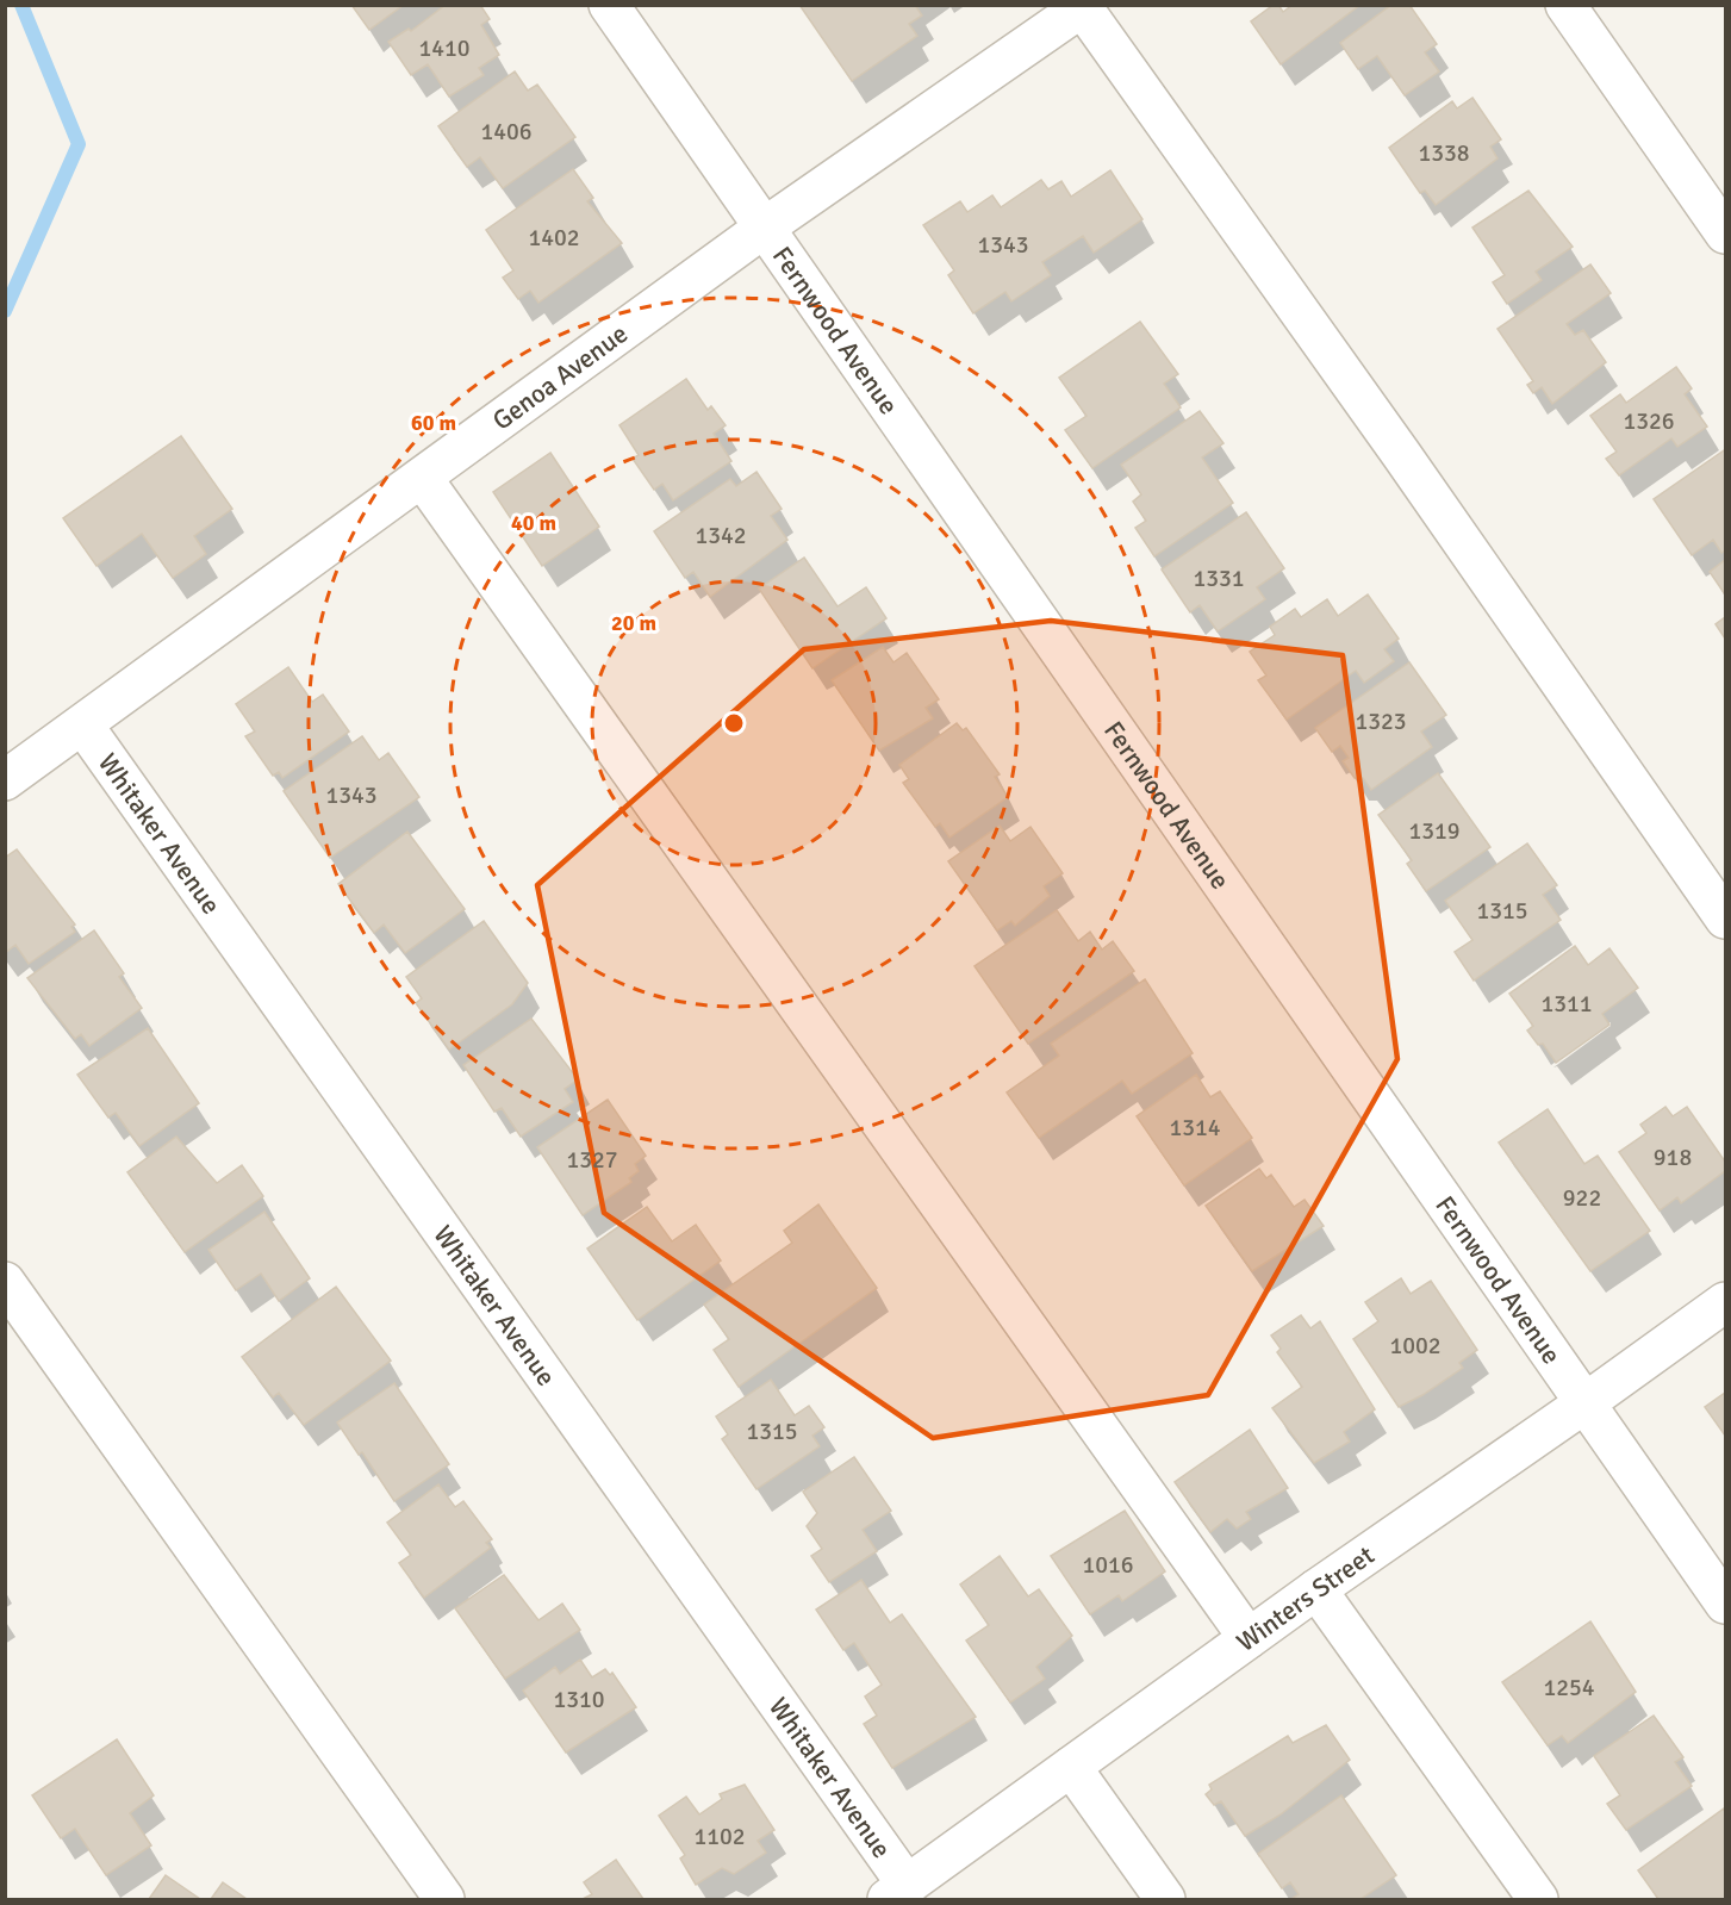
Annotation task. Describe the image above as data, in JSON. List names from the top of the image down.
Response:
{
  "streets": {
    "street": [
      "Fernwood Avenue",
      "Genoa Avenue",
      "Whitaker Avenue",
      "Winters Street"
    ]
  },
  "crossings": [
    ["Fernwood Avenue", "Genoa Avenue"],
    ["Fernwood Avenue", "Winters Street"],
    ["Genoa Avenue", "Whitaker Avenue"],
    ["Whitaker Avenue", "Winters Street"]
  ],
  "house_numbers": [
    "1410",
    "1406",
    "1338",
    "1402",
    "1343",
    "1326",
    "1342",
    "1331",
    "1323",
    "1343",
    "1319",
    "1315",
    "1311",
    "1314",
    "918",
    "1327",
    "922",
    "1002",
    "1315",
    "1016",
    "1254",
    "1310",
    "1102"
  ],
  "rings": ["60 m", "40 m", "20 m"]
}
